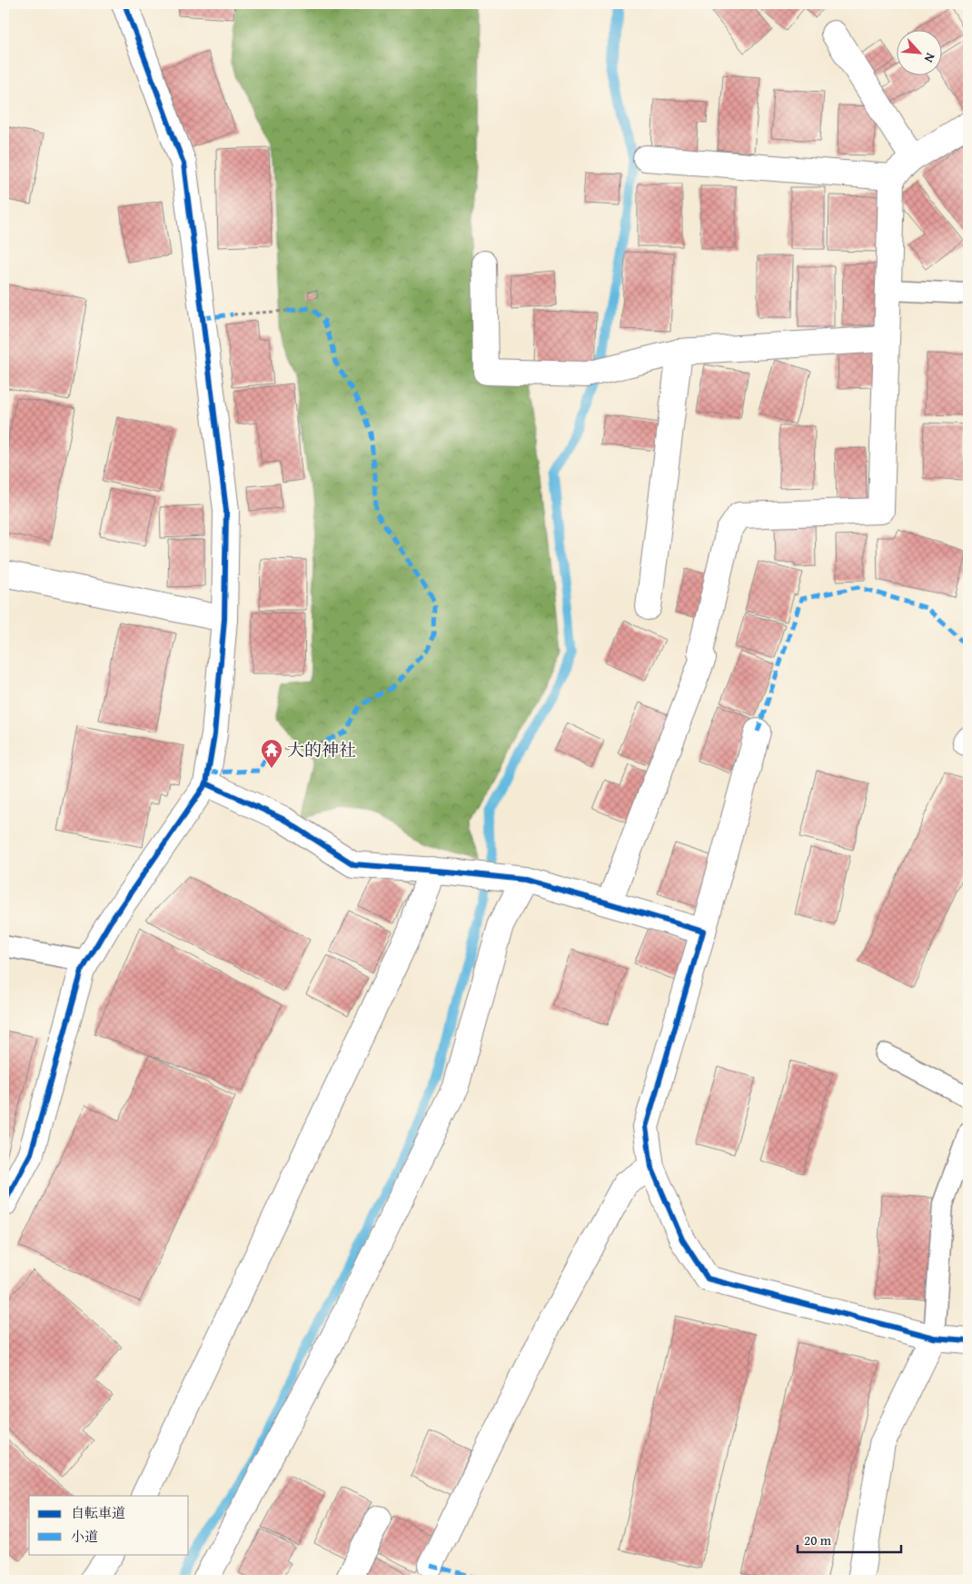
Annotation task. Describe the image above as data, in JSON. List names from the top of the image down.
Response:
{
  "places": {
    "temple": ["大的神社"]
  },
  "legend": ["自転車道", "小道"],
  "scale_bar": "20 m",
  "north": "bottom right"
}
